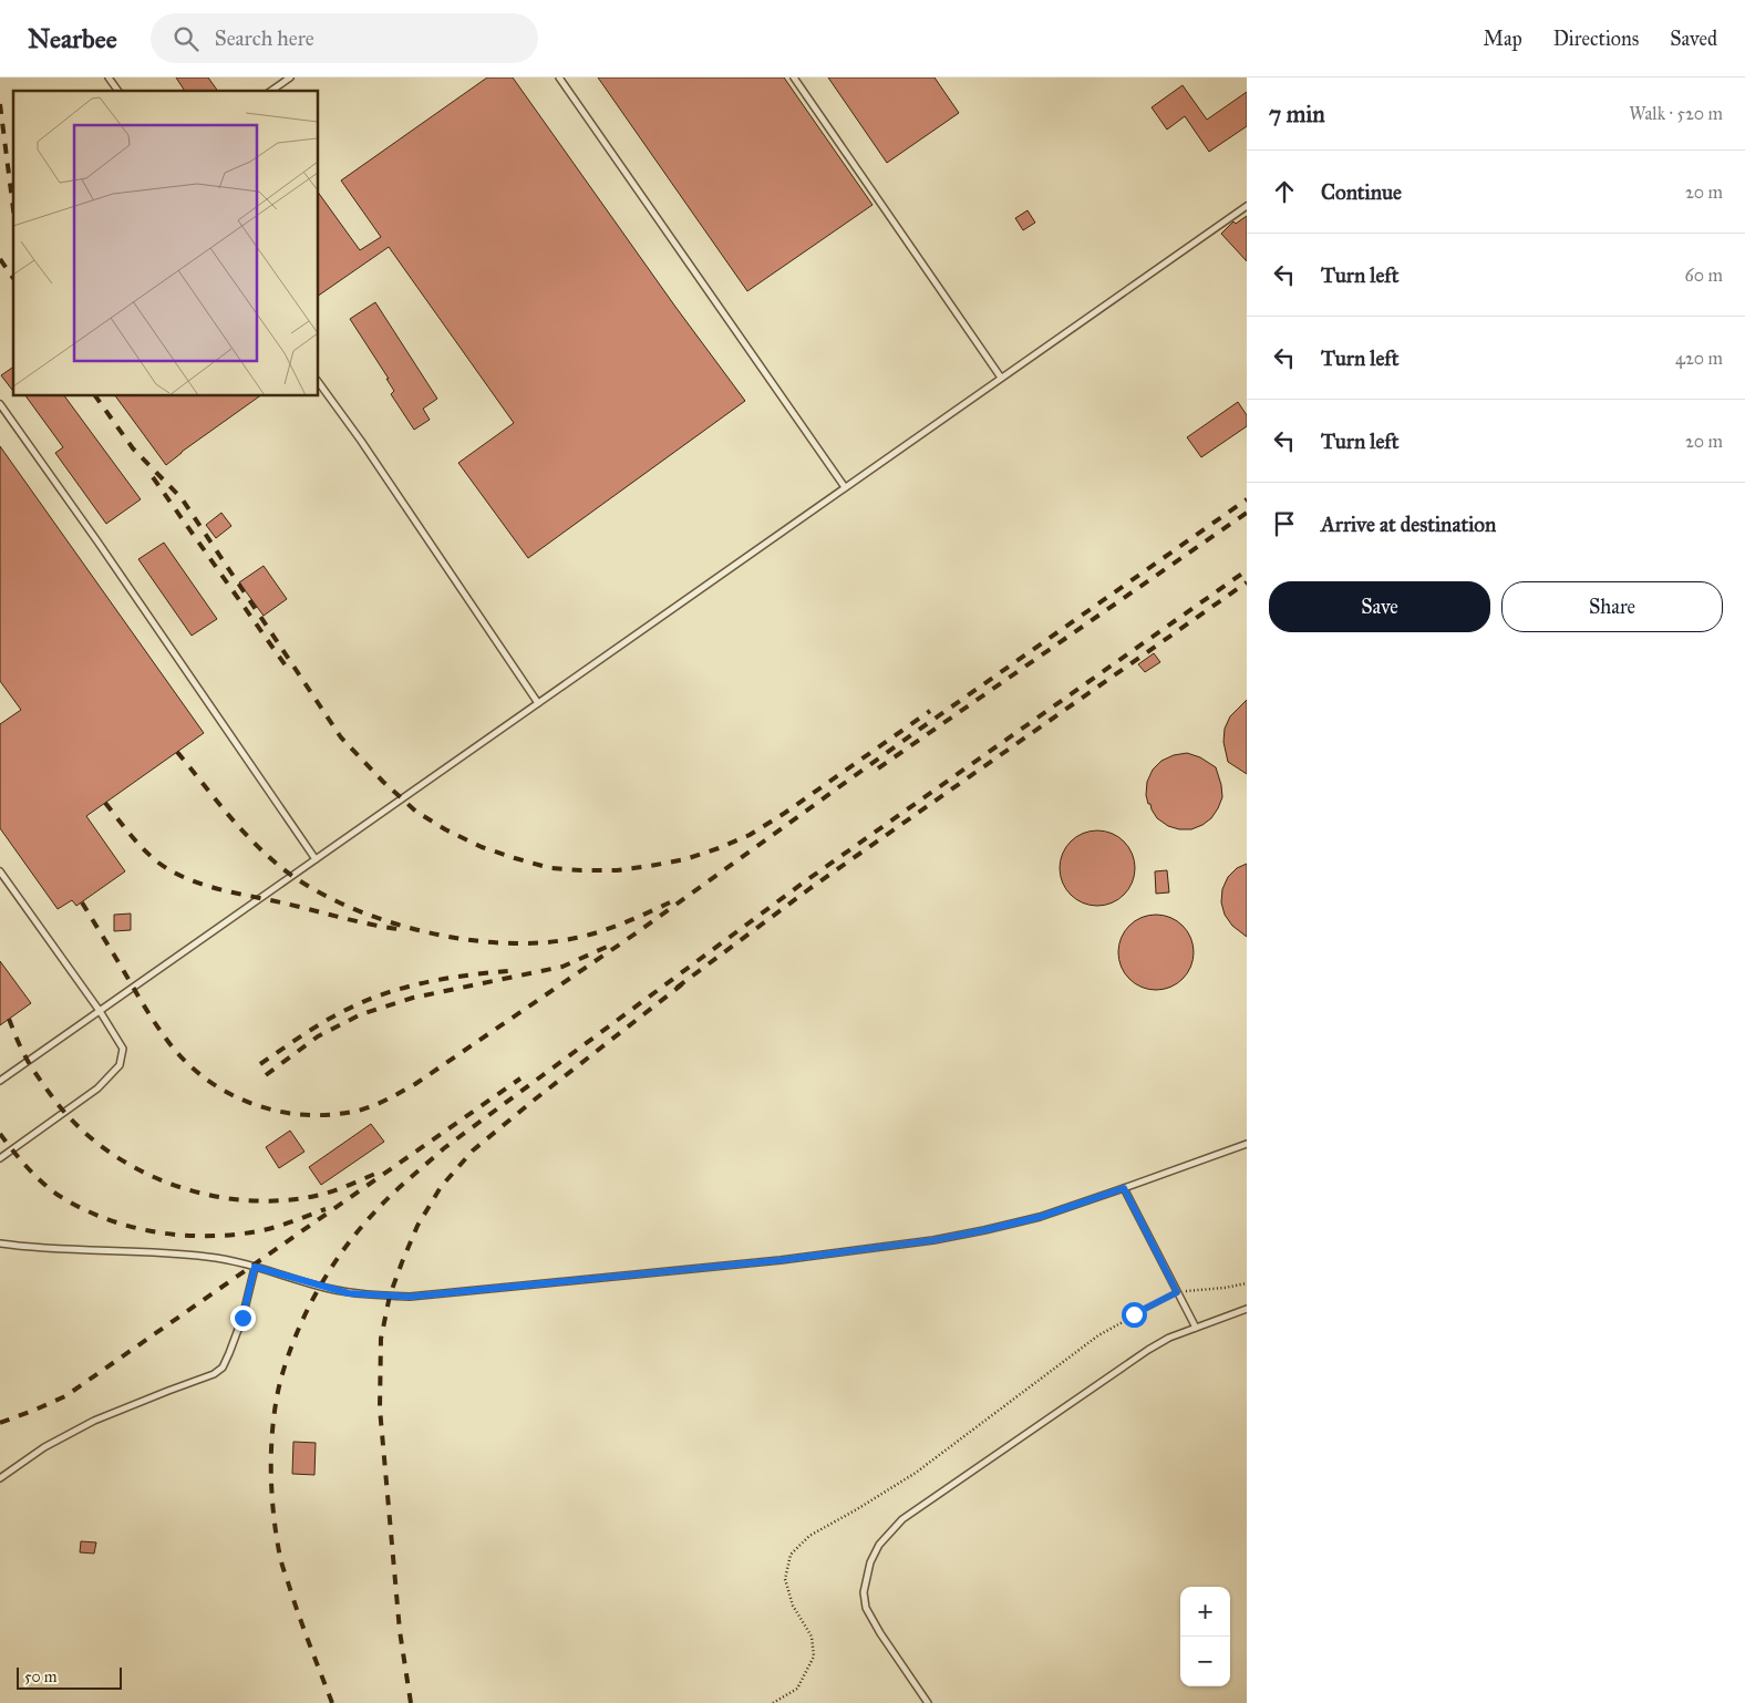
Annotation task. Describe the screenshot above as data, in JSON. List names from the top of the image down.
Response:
{
  "scale_bar": "50 m",
  "page": {
    "header": "Nearbee",
    "search": "Search here",
    "nav": ["Map", "Directions", "Saved"],
    "heading": ["7 min", "Walk · 520 m"],
    "list": [
      ["Continue", "20 m"],
      ["Turn left", "60 m"],
      ["Turn left", "420 m"],
      ["Turn left", "20 m"],
      "Arrive at destination"
    ],
    "buttons": ["Save", "Share"],
    "map_buttons": ["+", "−"],
    "scale": "50 m"
  }
}
